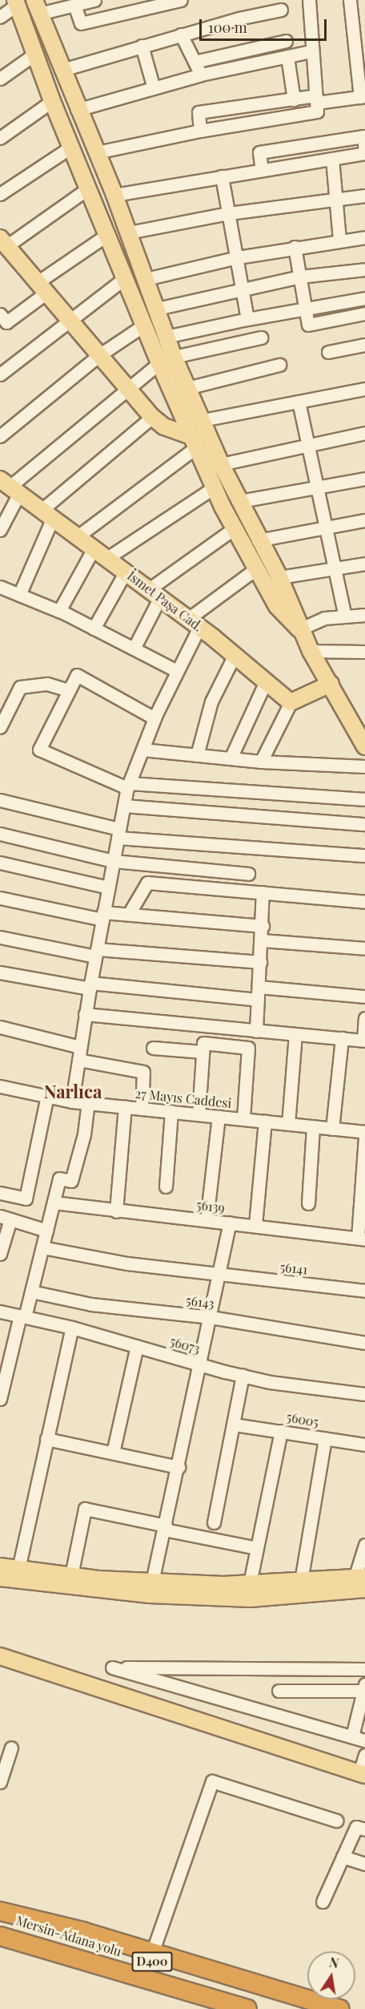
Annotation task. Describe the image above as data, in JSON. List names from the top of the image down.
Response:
{
  "streets": {
    "highway": ["Mersin-Adana yolu", "D400"],
    "main road": ["İsmet Paşa Cad."],
    "street": [
      "27 Mayıs Caddesi",
      "56139",
      "56141",
      "56143",
      "56073",
      "56005"
    ]
  },
  "districts": ["Narlıca"],
  "scale_bar": "100 m",
  "north": "top"
}
